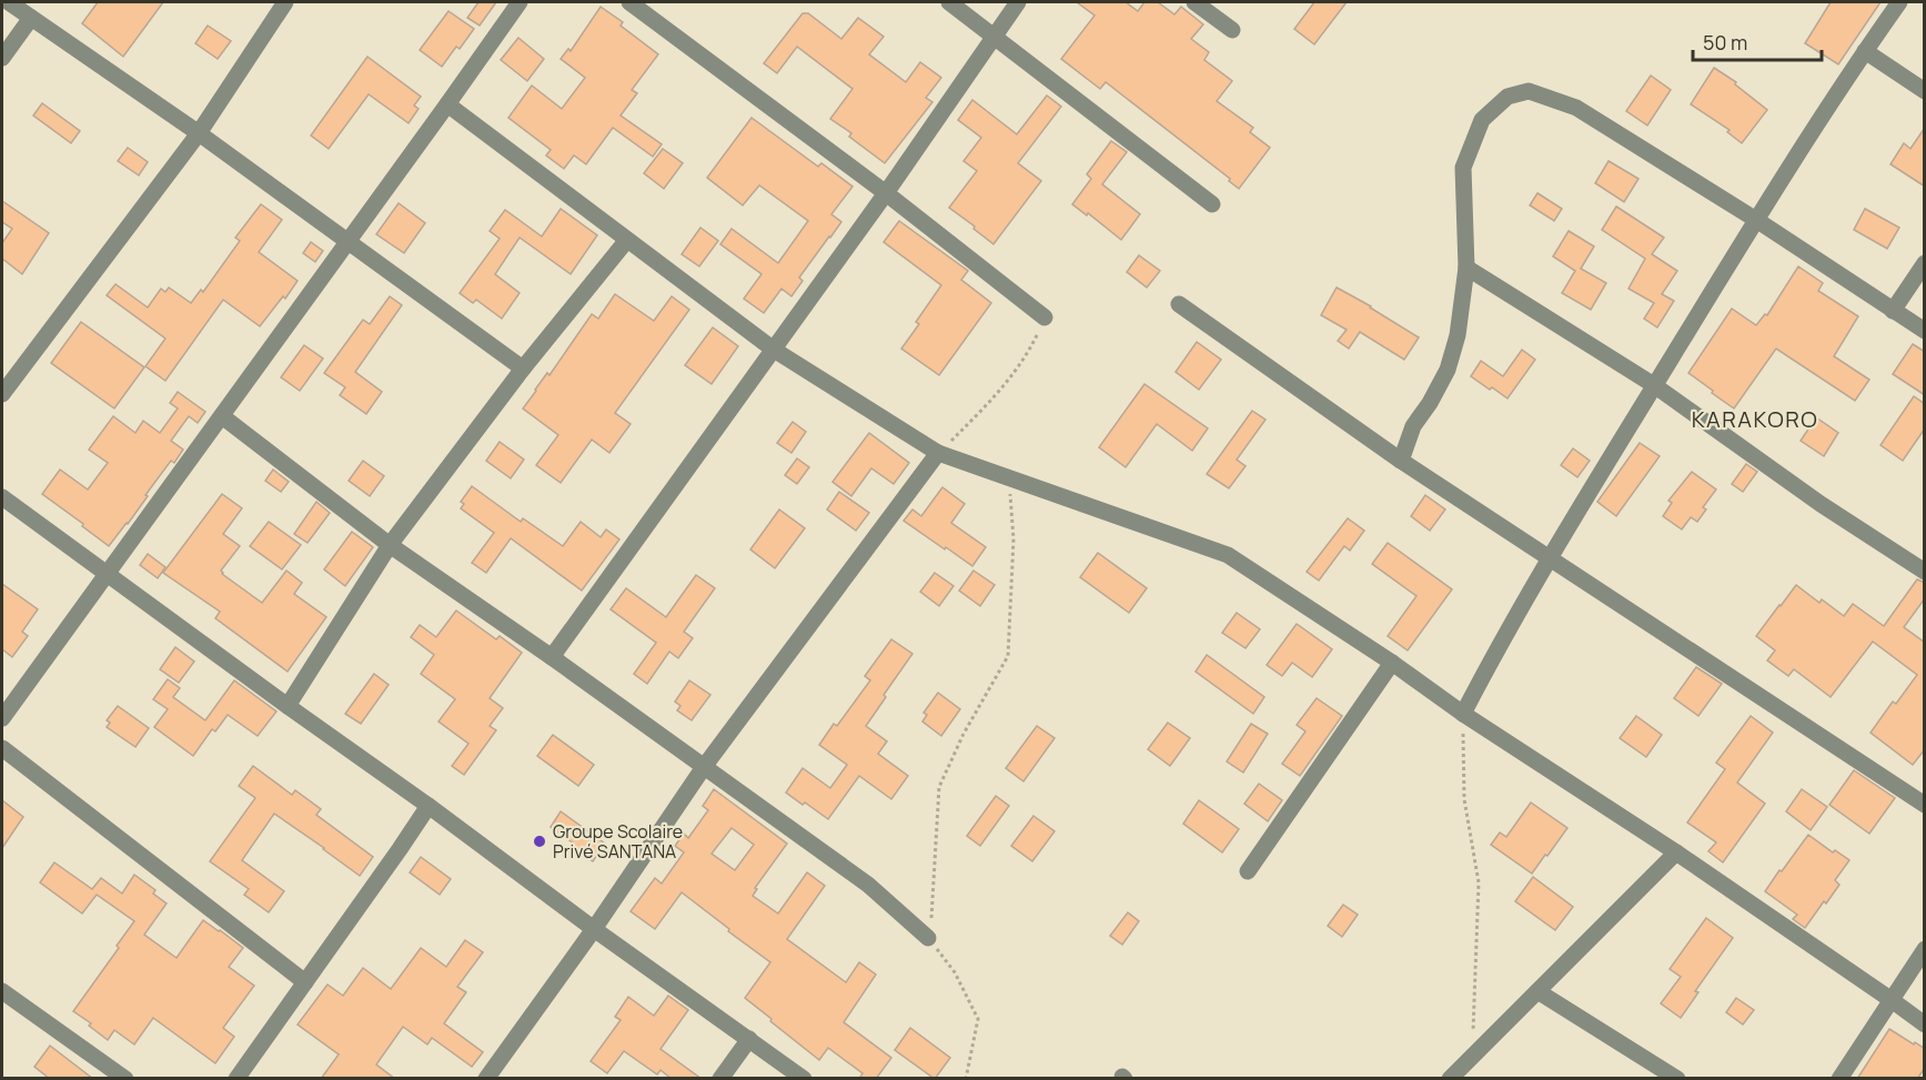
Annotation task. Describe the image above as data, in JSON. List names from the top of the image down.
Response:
{
  "districts": ["KARAKORO"],
  "places": ["Groupe Scolaire Privé SANTANA"],
  "scale_bar": "50 m"
}
